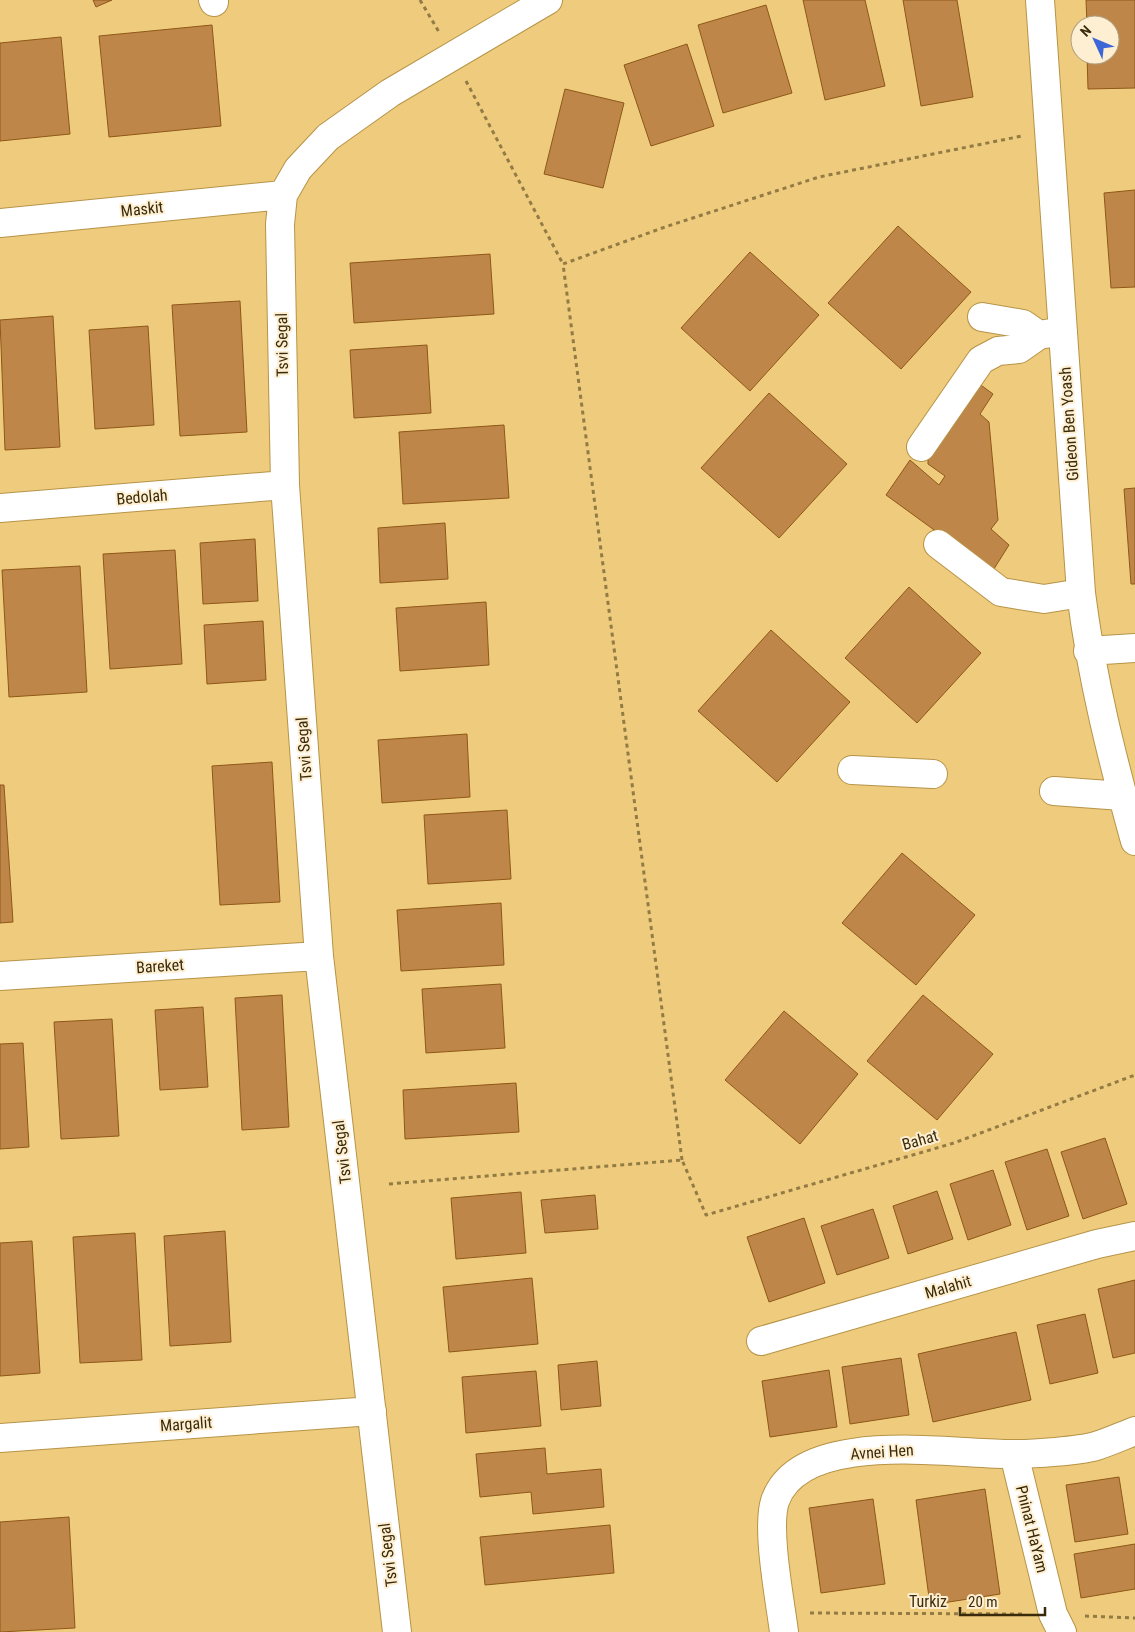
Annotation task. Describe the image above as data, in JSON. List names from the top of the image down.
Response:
{
  "streets": {
    "street": [
      "Maskit",
      "Tsvi Segal",
      "Gideon Ben Yoash",
      "Bedolah",
      "Bareket",
      "Malahit",
      "Margalit",
      "Avnei Hen",
      "Pninat HaYam"
    ],
    "path": ["Bahat", "Turkiz"]
  },
  "crossings": [
    ["Maskit", "Tsvi Segal"],
    ["Tsvi Segal", "Bedolah"],
    ["Tsvi Segal", "Bareket"],
    ["Tsvi Segal", "Margalit"],
    ["Avnei Hen", "Pninat HaYam"],
    ["Avnei Hen", "Turkiz"],
    ["Pninat HaYam", "Turkiz"]
  ],
  "scale_bar": "20 m",
  "north": "top left"
}
